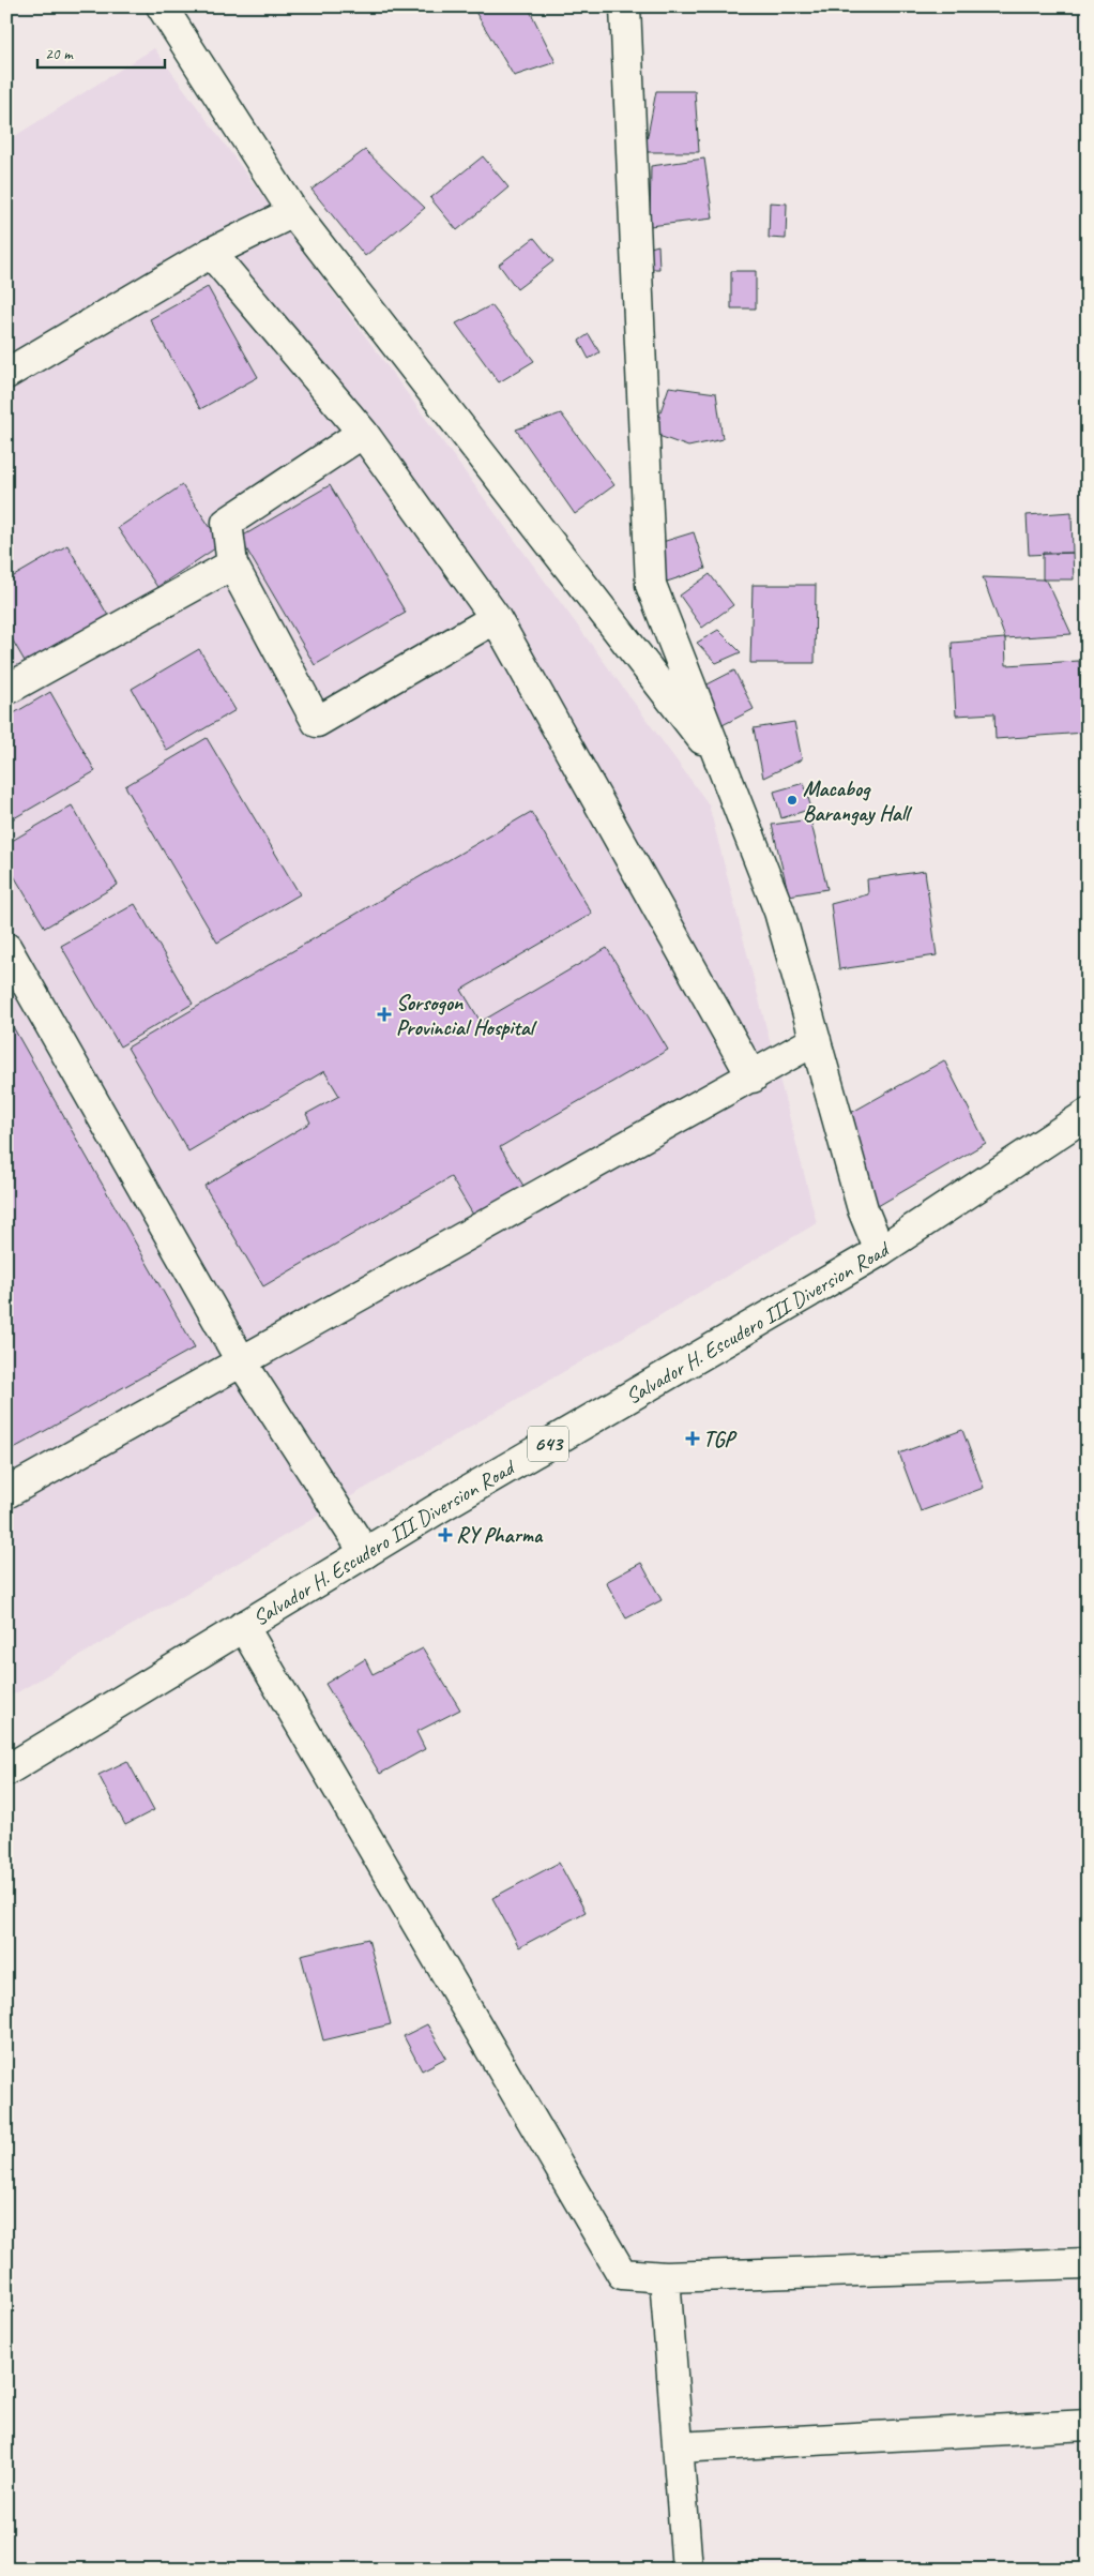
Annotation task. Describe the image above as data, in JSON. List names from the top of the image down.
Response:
{
  "streets": {
    "main road": ["Salvador H. Escudero III Diversion Road", "643"]
  },
  "places": {
    "other": ["Macabog Barangay Hall"],
    "health": ["Sorsogon Provincial Hospital", "TGP", "RY Pharma"]
  },
  "scale_bar": "20 m"
}
